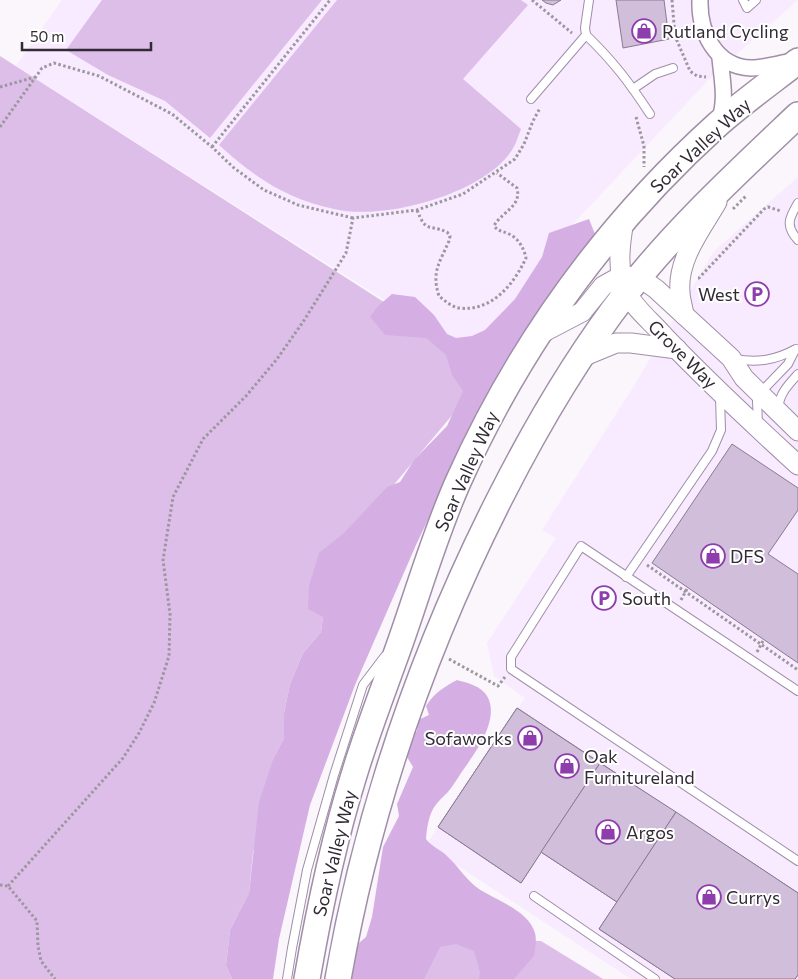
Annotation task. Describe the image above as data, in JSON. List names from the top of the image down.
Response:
{
  "streets": {
    "highway": ["Soar Valley Way"],
    "street": ["Grove Way"]
  },
  "crossings": [
    ["Soar Valley Way", "Grove Way"]
  ],
  "places": {
    "shop": [
      "Rutland Cycling",
      "DFS",
      "Sofaworks",
      "Oak Furnitureland",
      "Argos",
      "Currys"
    ],
    "parking": ["West", "South"]
  },
  "scale_bar": "50 m"
}
